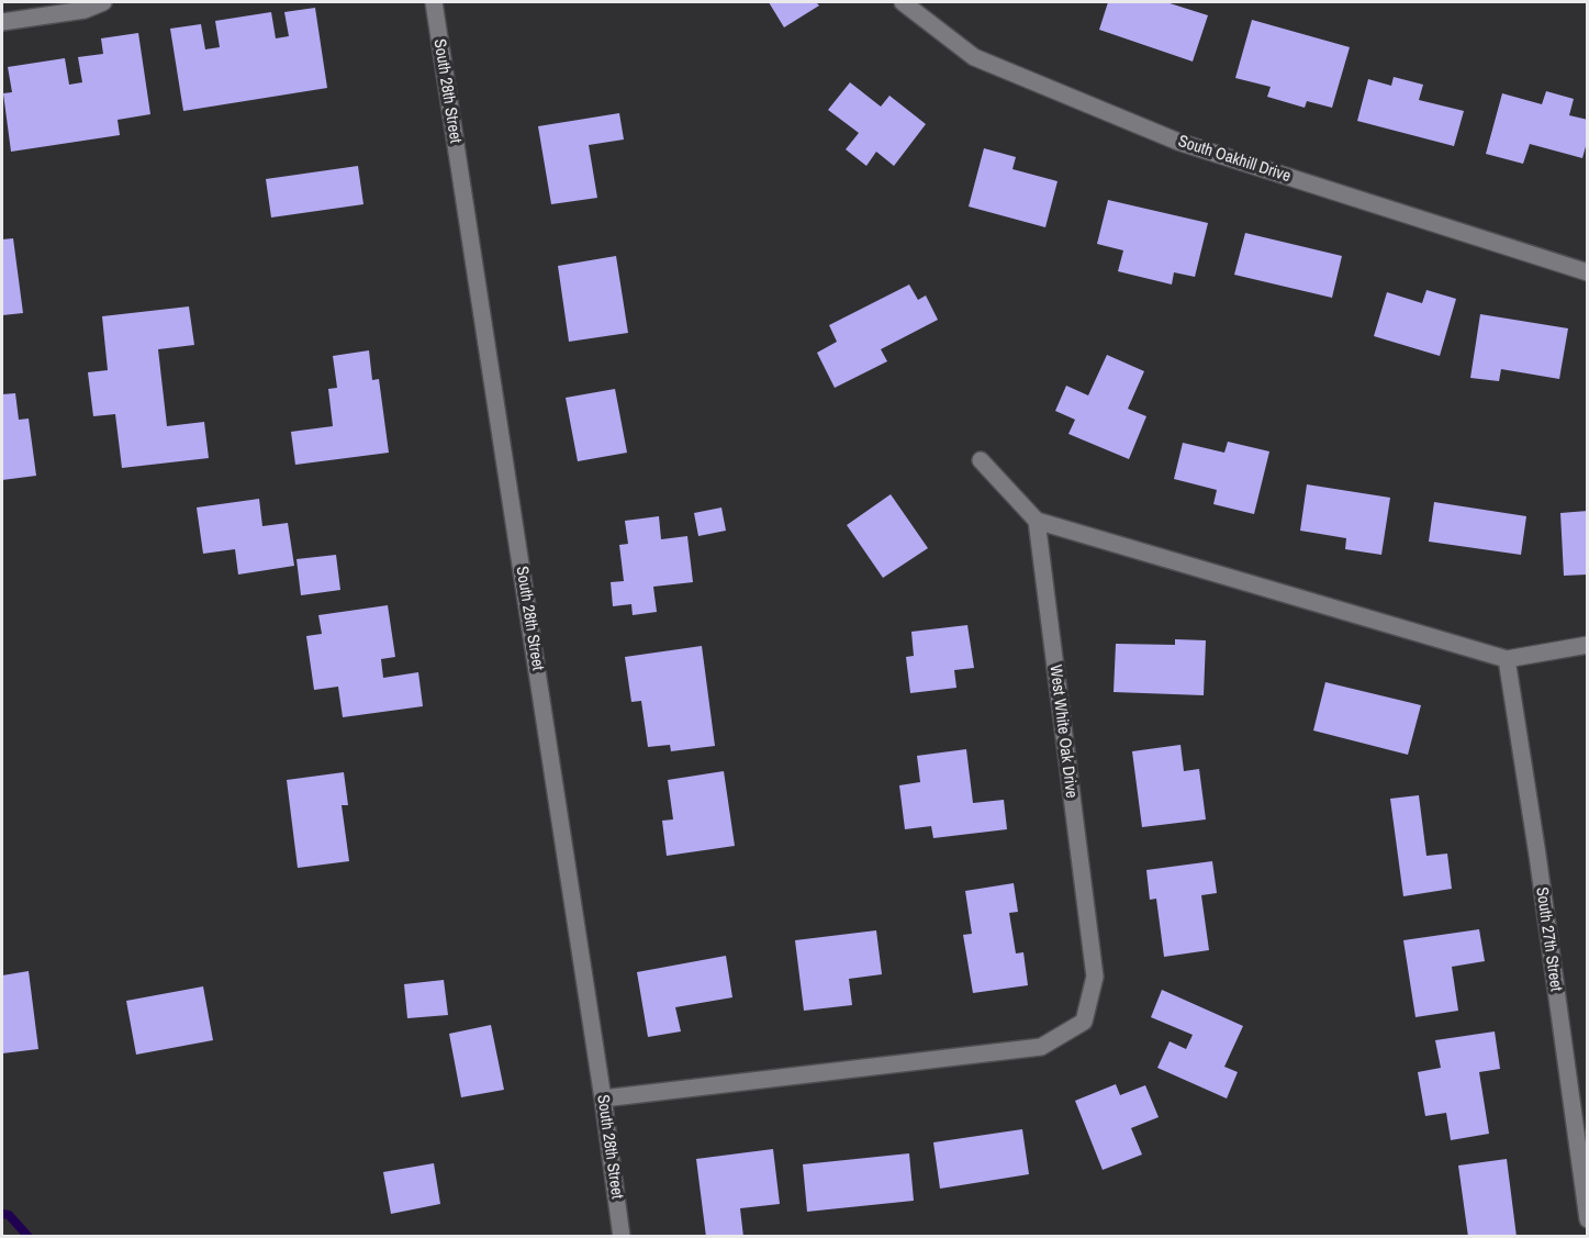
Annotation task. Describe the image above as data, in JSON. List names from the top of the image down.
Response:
{
  "streets": {
    "street": [
      "South 28th Street",
      "South Oakhill Drive",
      "West White Oak Drive",
      "South 27th Street"
    ]
  },
  "crossings": [
    ["South 28th Street", "West White Oak Drive"]
  ]
}
